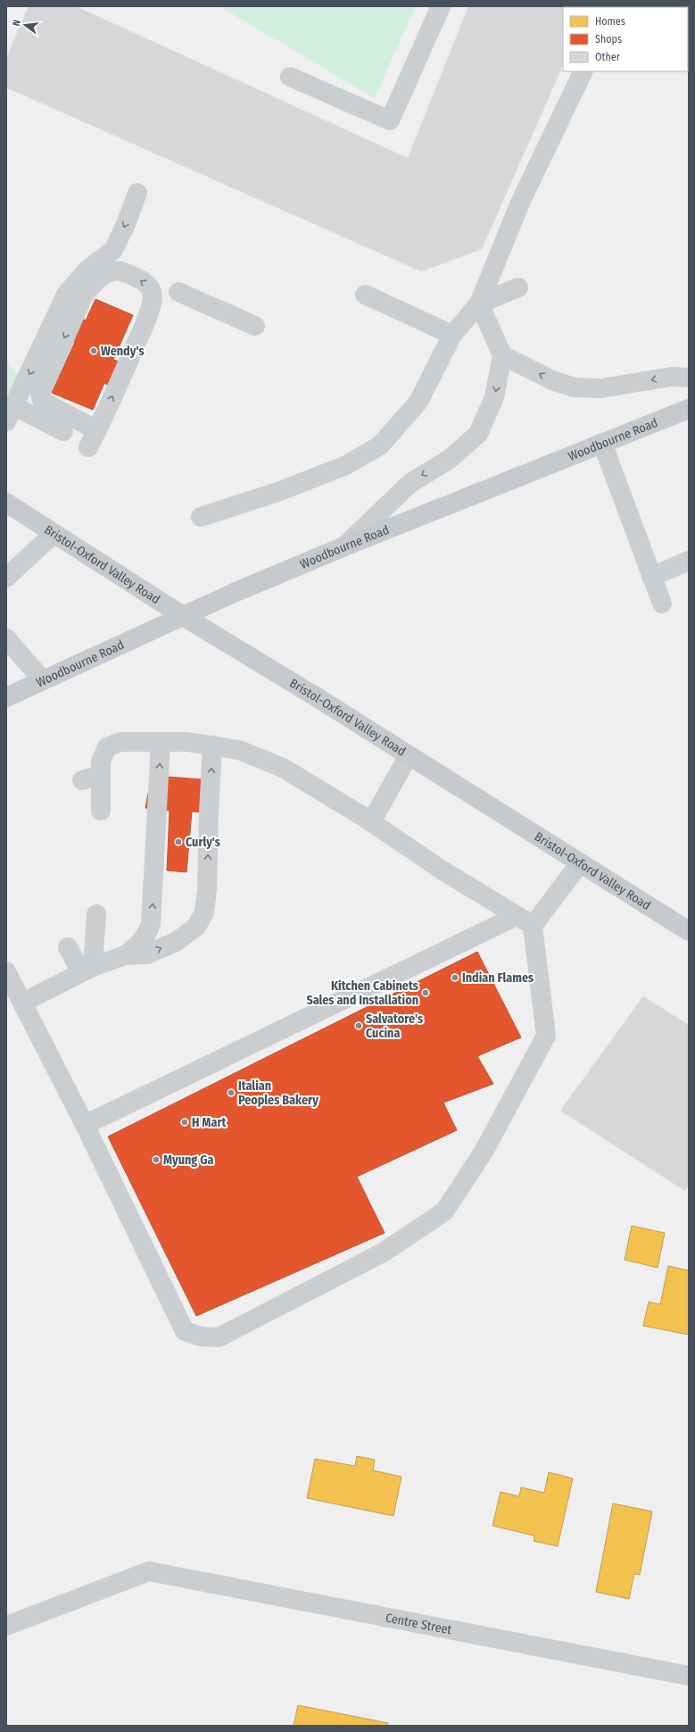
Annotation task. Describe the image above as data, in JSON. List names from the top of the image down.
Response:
{
  "streets": {
    "main road": ["Woodbourne Road", "Bristol-Oxford Valley Road"],
    "street": ["Centre Street"]
  },
  "crossings": [
    ["Woodbourne Road", "Bristol-Oxford Valley Road"]
  ],
  "places": [
    "Wendy's",
    "Curly's",
    "Indian Flames",
    "Kitchen Cabinets Sales and Installation",
    "Salvatore's Cucina",
    "Italian Peoples Bakery",
    "H Mart",
    "Myung Ga"
  ],
  "legend": ["Homes", "Shops", "Other"],
  "north": "left"
}
